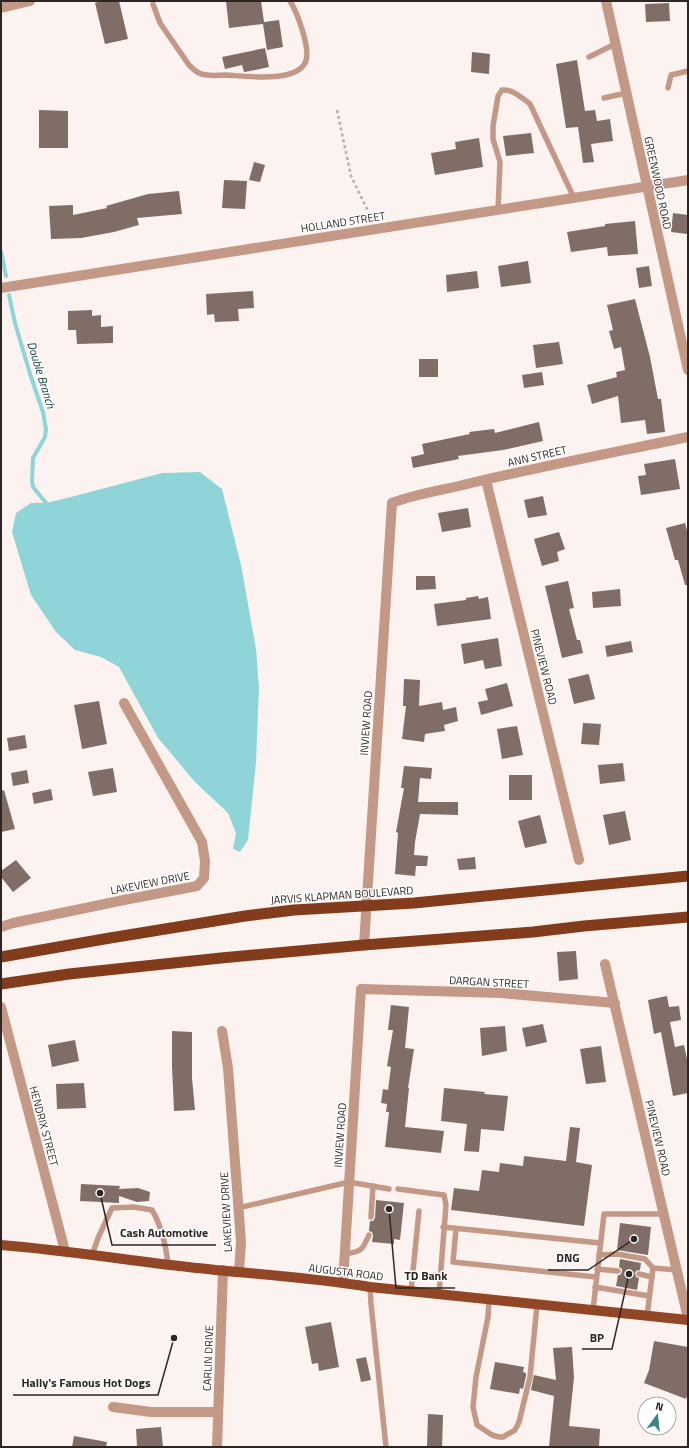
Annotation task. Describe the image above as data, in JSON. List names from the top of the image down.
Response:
{
  "streets": {
    "highway": ["JARVIS KLAPMAN BOULEVARD"],
    "main road": ["AUGUSTA ROAD"],
    "street": [
      "GREENWOOD ROAD",
      "HOLLAND STREET",
      "ANN STREET",
      "PINEVIEW ROAD",
      "INVIEW ROAD",
      "LAKEVIEW DRIVE",
      "DARGAN STREET",
      "HENDRIX STREET",
      "CARLIN DRIVE"
    ]
  },
  "crossings": [
    ["GREENWOOD ROAD", "HOLLAND STREET"],
    ["ANN STREET", "PINEVIEW ROAD"],
    ["ANN STREET", "INVIEW ROAD"],
    ["PINEVIEW ROAD", "DARGAN STREET"],
    ["PINEVIEW ROAD", "AUGUSTA ROAD"],
    ["INVIEW ROAD", "JARVIS KLAPMAN BOULEVARD"],
    ["INVIEW ROAD", "DARGAN STREET"],
    ["INVIEW ROAD", "AUGUSTA ROAD"],
    ["LAKEVIEW DRIVE", "AUGUSTA ROAD"],
    ["HENDRIX STREET", "AUGUSTA ROAD"],
    ["AUGUSTA ROAD", "CARLIN DRIVE"]
  ],
  "water": ["Double Branch"],
  "places": [
    "Cash Automotive",
    "TD Bank",
    "DNG",
    "BP",
    "Hally's Famous Hot Dogs"
  ],
  "north": "top"
}
